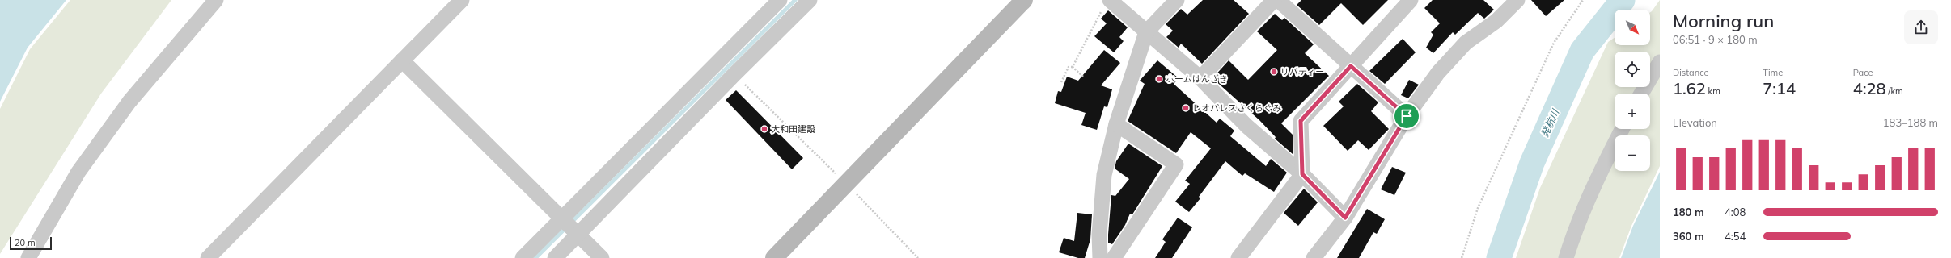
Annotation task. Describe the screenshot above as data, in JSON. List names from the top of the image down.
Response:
{
  "water": ["発杭川"],
  "places": [
    "リバティー",
    "ホームはんざき",
    "レオパレスさくらぐみ",
    "大和田建設"
  ],
  "scale_bar": "20 m",
  "north": "bottom right",
  "page": {
    "heading": ["Morning run", "06:51 · 9 × 180 m"],
    "map_buttons": ["+", "−"],
    "stats": [
      ["Distance", "1.62 km"],
      ["Time", "7:14"],
      ["Pace", "4:28 /km"]
    ],
    "chart": ["Elevation", "183–188 m"],
    "list": [
      {
        "name": "180 m",
        "note": "4:08"
      },
      {
        "name": "360 m",
        "note": "4:54"
      }
    ],
    "scale": "20 m"
  }
}
